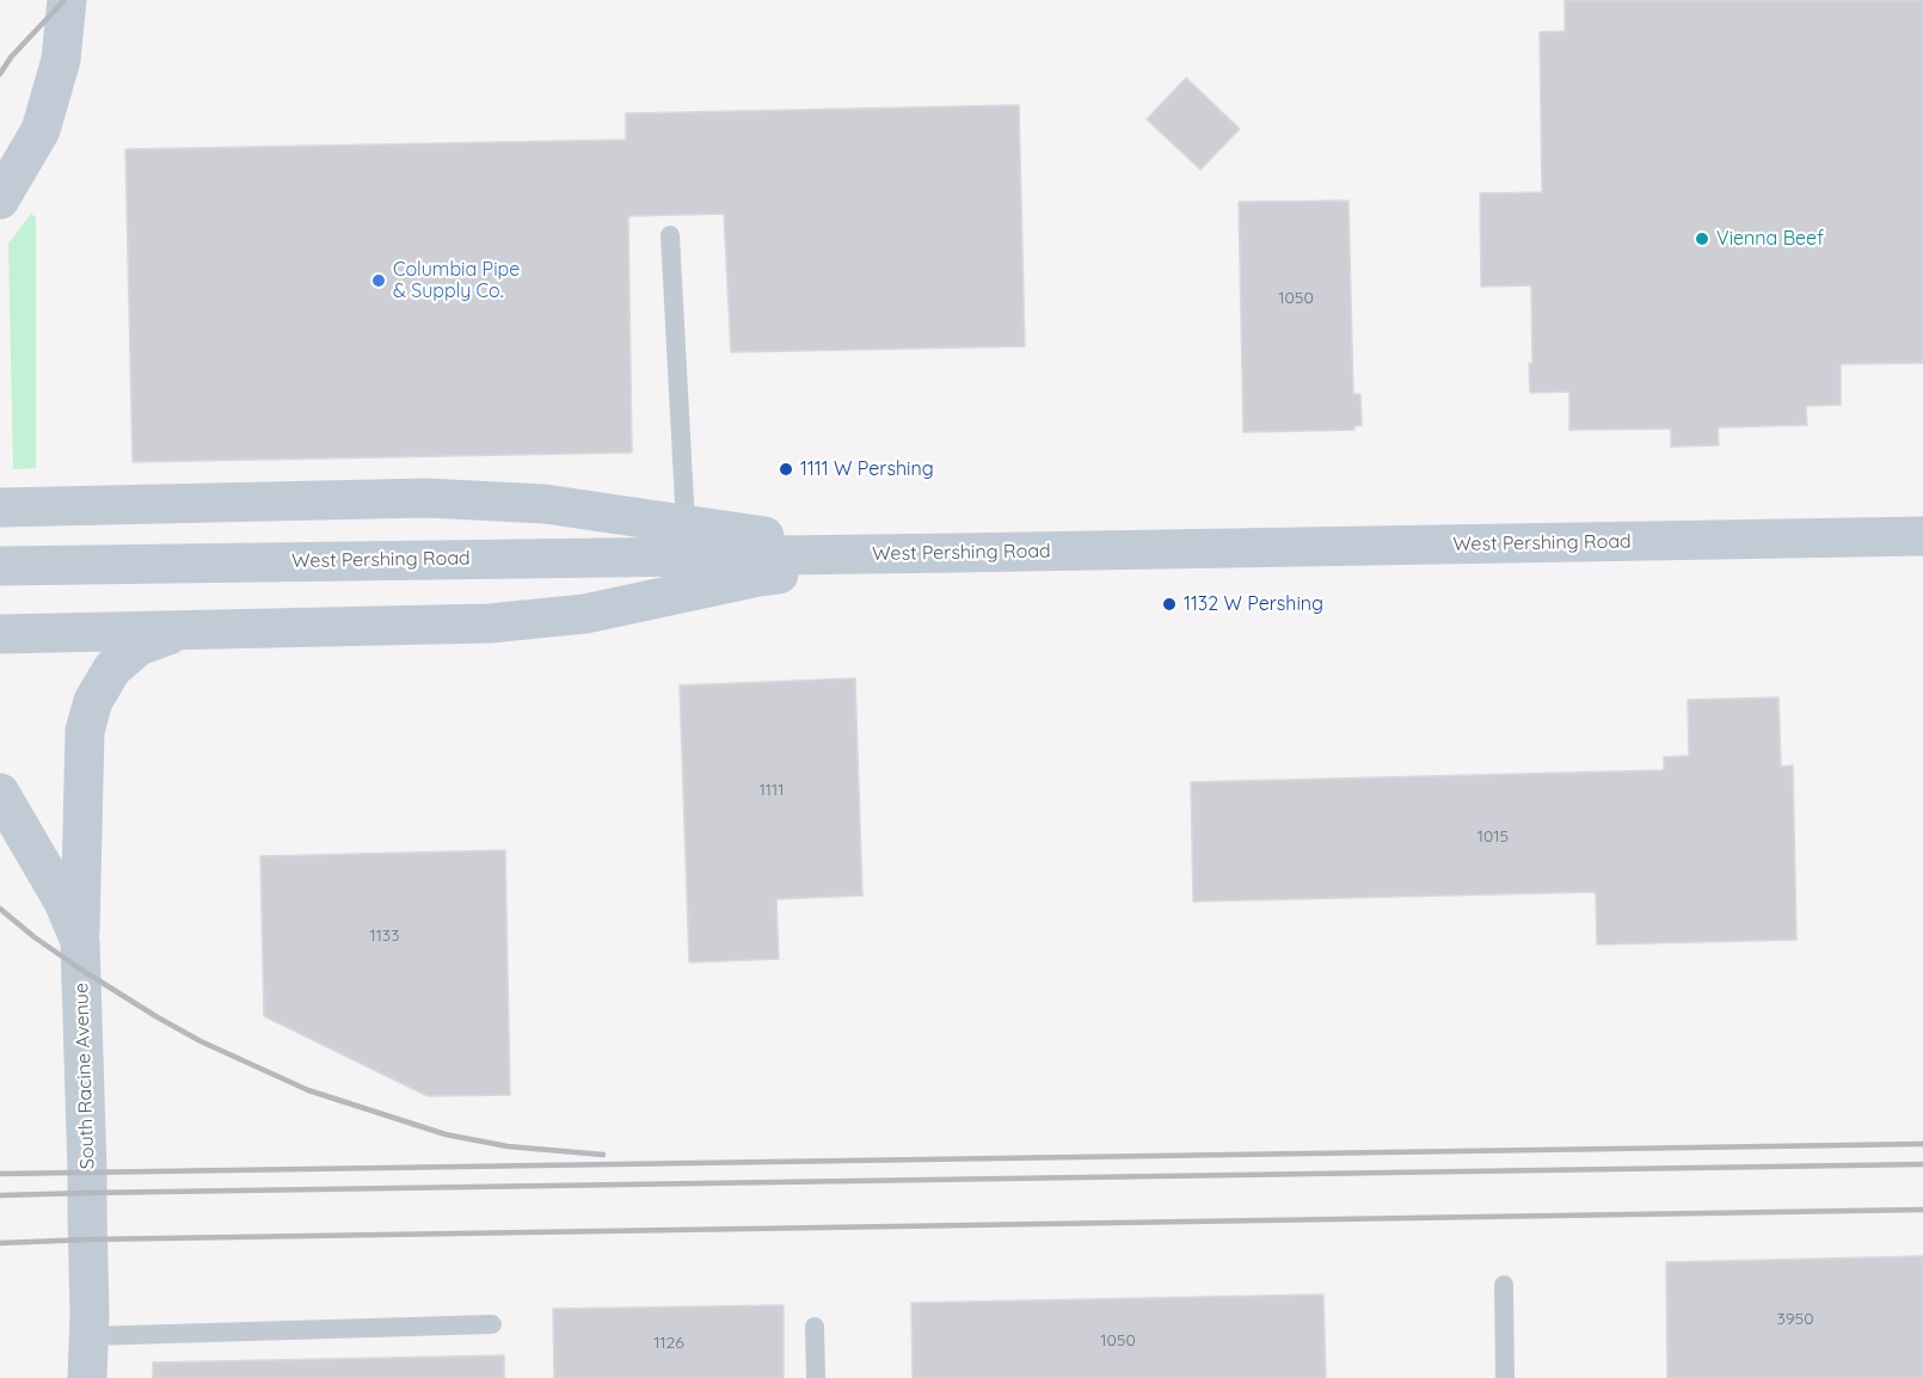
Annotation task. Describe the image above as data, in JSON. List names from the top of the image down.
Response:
{
  "streets": {
    "main road": ["West Pershing Road", "South Racine Avenue"]
  },
  "places": [
    "Vienna Beef",
    "Columbia Pipe & Supply Co.",
    "1111 W Pershing",
    "1132 W Pershing"
  ],
  "house_numbers": [
    "1050",
    "1111",
    "1015",
    "1133",
    "3950",
    "1050",
    "1126"
  ]
}
